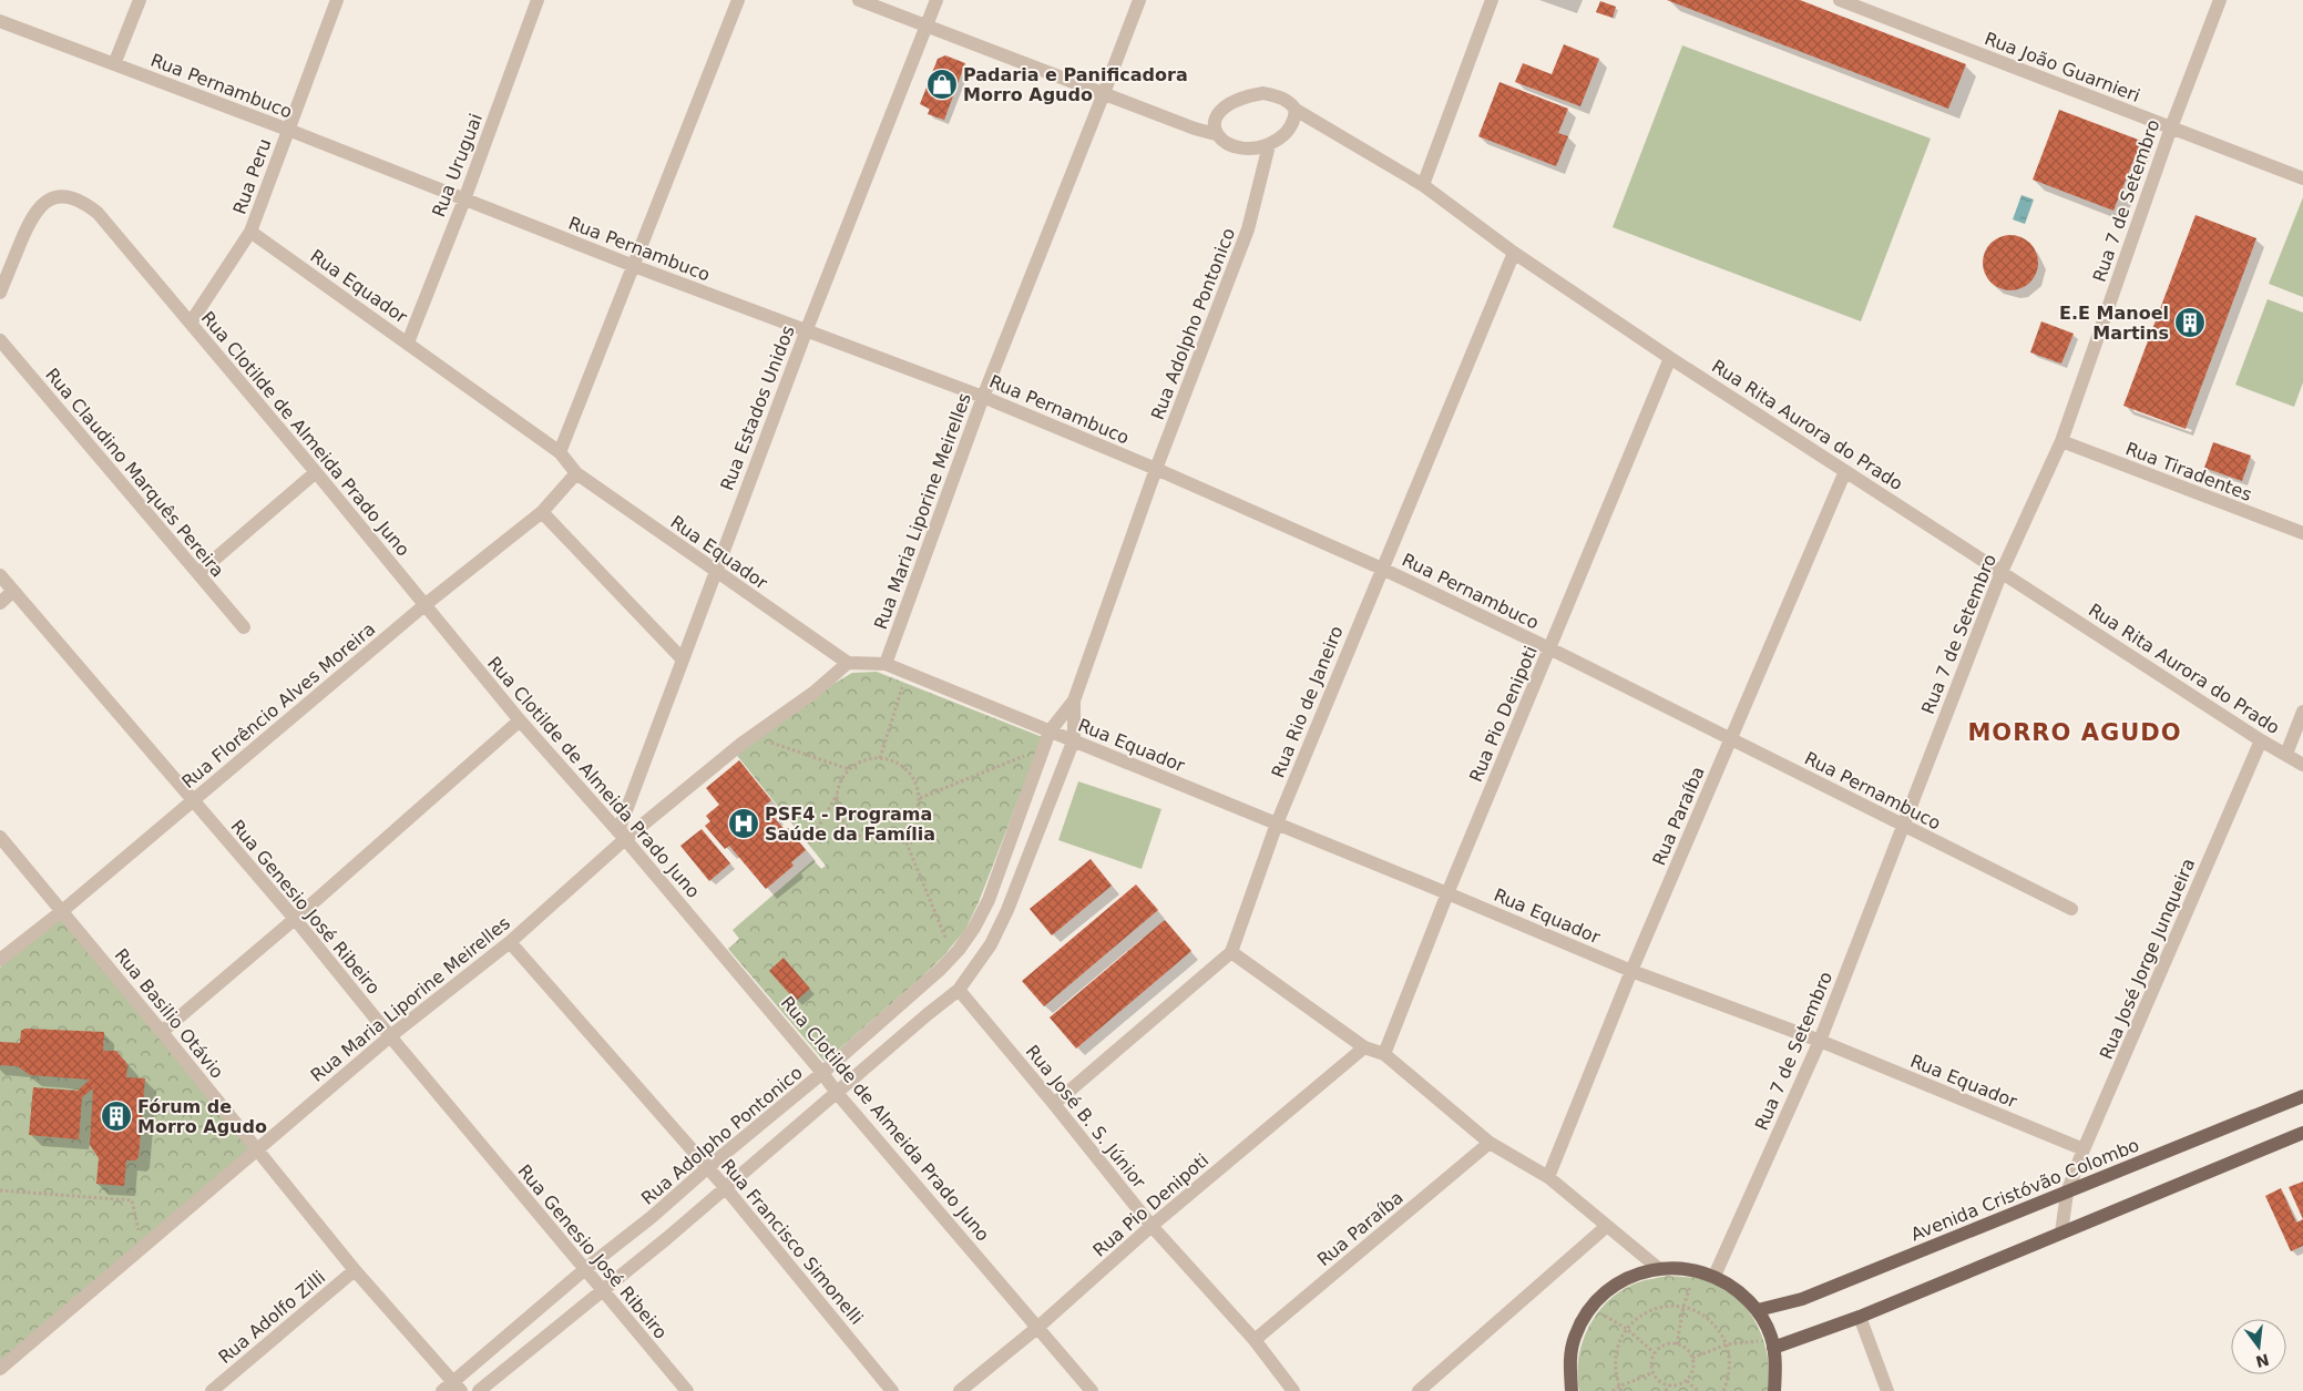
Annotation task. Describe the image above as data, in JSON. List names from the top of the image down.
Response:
{
  "streets": {
    "main road": ["Avenida Cristóvão Colombo"],
    "street": [
      "Rua João Guarnieri",
      "Rua Pernambuco",
      "Rua Uruguai",
      "Rua Peru",
      "Rua 7 de Setembro",
      "Rua Equador",
      "Rua Adolpho Pontonico",
      "Rua Estados Unidos",
      "Rua Rita Aurora do Prado",
      "Rua Clotilde de Almeida Prado Juno",
      "Rua Tiradentes",
      "Rua Claudino Marquês Pereira",
      "Rua Maria Liporine Meirelles",
      "Rua Rio de Janeiro",
      "Rua Florêncio Alves Moreira",
      "Rua Pio Denipoti",
      "Rua Paraíba",
      "Rua Genesio José Ribeiro",
      "Rua José Jorge Junqueira",
      "Rua Basilio Otávio",
      "Rua José B. S. Júnior",
      "Rua Francisco Simonelli",
      "Rua Adolfo Zilli"
    ]
  },
  "crossings": [
    ["Rua João Guarnieri", "Rua 7 de Setembro"],
    ["Rua Pernambuco", "Rua Uruguai"],
    ["Rua Pernambuco", "Rua Peru"],
    ["Rua Pernambuco", "Rua 7 de Setembro"],
    ["Rua Pernambuco", "Rua Adolpho Pontonico"],
    ["Rua Pernambuco", "Rua Estados Unidos"],
    ["Rua Pernambuco", "Rua Maria Liporine Meirelles"],
    ["Rua Pernambuco", "Rua Rio de Janeiro"],
    ["Rua Pernambuco", "Rua Pio Denipoti"],
    ["Rua Pernambuco", "Rua Paraíba"],
    ["Rua Uruguai", "Rua Equador"],
    ["Rua Peru", "Rua Equador"],
    ["Rua Peru", "Rua Clotilde de Almeida Prado Juno"],
    ["Rua 7 de Setembro", "Rua Equador"],
    ["Rua 7 de Setembro", "Rua Rita Aurora do Prado"],
    ["Rua 7 de Setembro", "Rua Tiradentes"],
    ["Rua Equador", "Rua Adolpho Pontonico"],
    ["Rua Equador", "Rua Estados Unidos"],
    ["Rua Equador", "Rua Maria Liporine Meirelles"],
    ["Rua Equador", "Rua Rio de Janeiro"],
    ["Rua Equador", "Rua Florêncio Alves Moreira"],
    ["Rua Equador", "Rua Pio Denipoti"],
    ["Rua Equador", "Rua Paraíba"],
    ["Rua Equador", "Rua José Jorge Junqueira"],
    ["Rua Adolpho Pontonico", "Rua Rita Aurora do Prado"],
    ["Rua Adolpho Pontonico", "Rua Clotilde de Almeida Prado Juno"],
    ["Rua Adolpho Pontonico", "Rua Genesio José Ribeiro"],
    ["Rua Adolpho Pontonico", "Rua Basilio Otávio"],
    ["Rua Adolpho Pontonico", "Rua José B. S. Júnior"],
    ["Rua Adolpho Pontonico", "Rua Francisco Simonelli"],
    ["Rua Estados Unidos", "Rua Clotilde de Almeida Prado Juno"],
    ["Rua Estados Unidos", "Rua Maria Liporine Meirelles"],
    ["Rua Rita Aurora do Prado", "Rua Rio de Janeiro"],
    ["Rua Rita Aurora do Prado", "Rua Pio Denipoti"],
    ["Rua Rita Aurora do Prado", "Rua Paraíba"],
    ["Rua Rita Aurora do Prado", "Rua José Jorge Junqueira"],
    ["Rua Clotilde de Almeida Prado Juno", "Rua Maria Liporine Meirelles"],
    ["Rua Clotilde de Almeida Prado Juno", "Rua Florêncio Alves Moreira"],
    ["Rua Clotilde de Almeida Prado Juno", "Rua Pio Denipoti"],
    ["Rua Maria Liporine Meirelles", "Rua Genesio José Ribeiro"],
    ["Rua Maria Liporine Meirelles", "Rua Basilio Otávio"],
    ["Rua Maria Liporine Meirelles", "Rua Francisco Simonelli"],
    ["Rua Rio de Janeiro", "Rua José B. S. Júnior"],
    ["Rua Florêncio Alves Moreira", "Rua Genesio José Ribeiro"],
    ["Rua Florêncio Alves Moreira", "Rua Basilio Otávio"],
    ["Rua Pio Denipoti", "Rua José B. S. Júnior"],
    ["Rua Paraíba", "Rua José B. S. Júnior"],
    ["Rua José Jorge Junqueira", "Avenida Cristóvão Colombo"],
    ["Rua Basilio Otávio", "Rua Adolfo Zilli"]
  ],
  "districts": ["MORRO AGUDO"],
  "places": {
    "shop": ["Padaria e Panificadora Morro Agudo"],
    "building": ["E.E Manoel Martins", "Fórum de Morro Agudo"],
    "hospital": ["PSF4 - Programa Saúde da Família"]
  },
  "north": "bottom"
}
